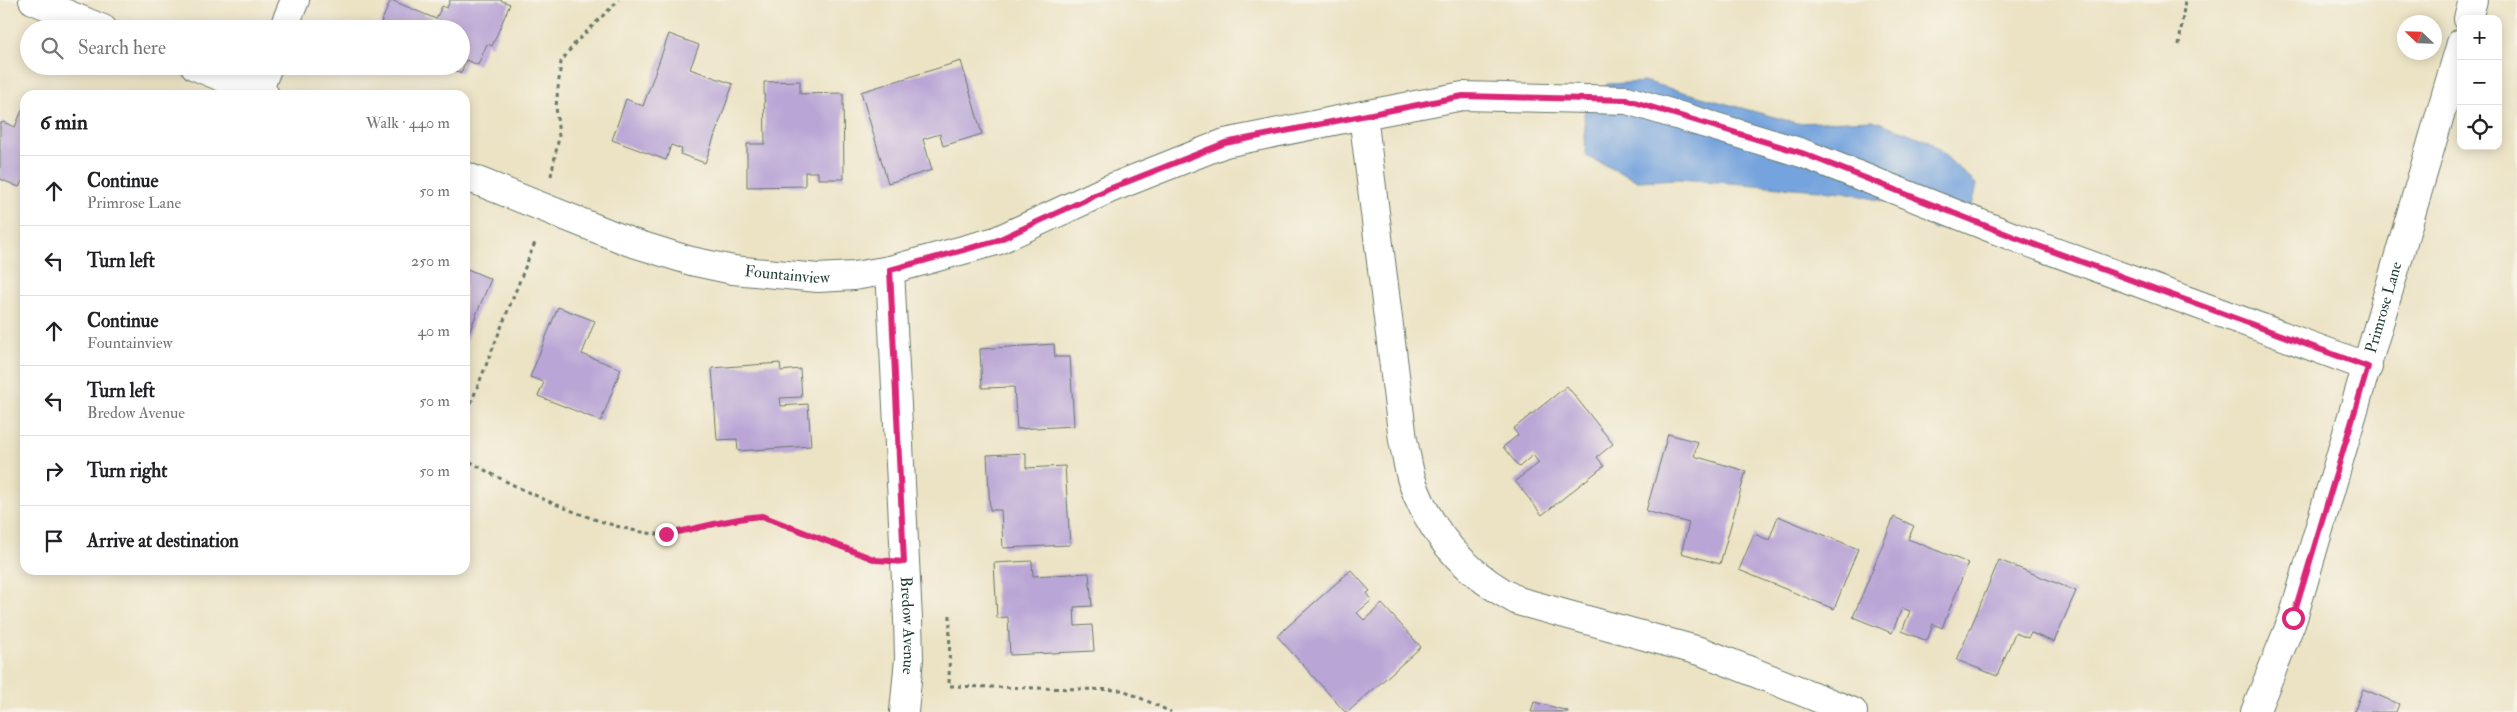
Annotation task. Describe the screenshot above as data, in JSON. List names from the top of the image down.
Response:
{
  "streets": {
    "street": ["Fountainview", "Primrose Lane", "Bredow Avenue"]
  },
  "crossings": [
    ["Fountainview", "Primrose Lane"],
    ["Fountainview", "Bredow Avenue"]
  ],
  "north": "top left",
  "page": {
    "map_buttons": ["+", "−"],
    "search": "Search here",
    "heading": ["6 min", "Walk · 440 m"],
    "list": [
      ["Continue", "Primrose Lane", "50 m"],
      ["Turn left", "250 m"],
      ["Continue", "Fountainview", "40 m"],
      ["Turn left", "Bredow Avenue", "50 m"],
      ["Turn right", "50 m"],
      "Arrive at destination"
    ]
  }
}
